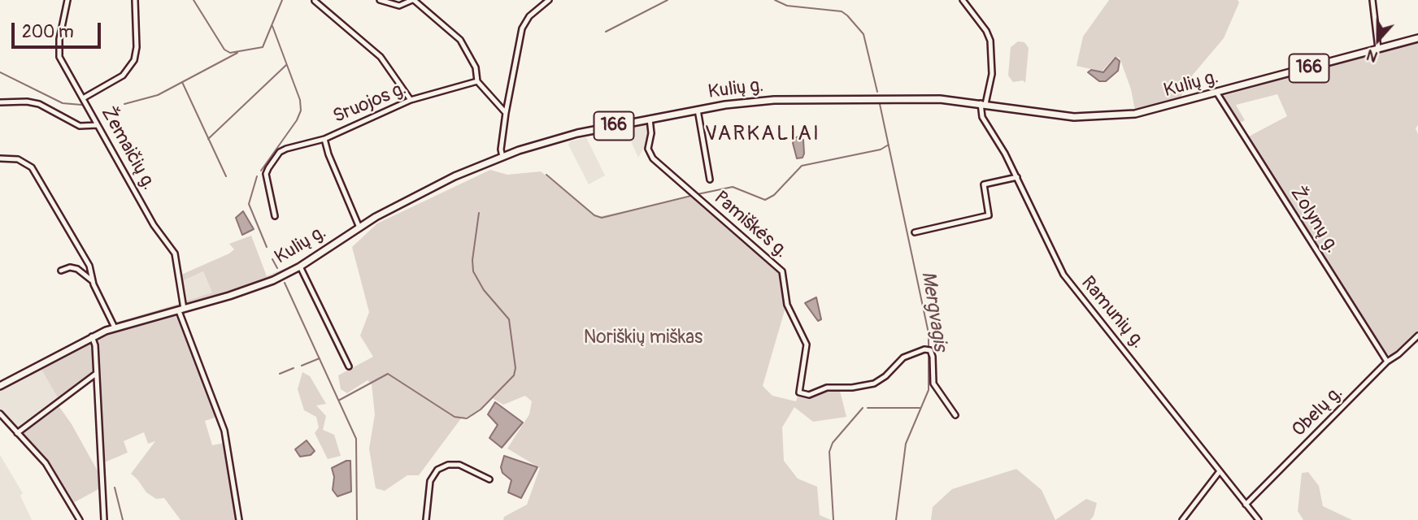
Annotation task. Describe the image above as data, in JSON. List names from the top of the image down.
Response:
{
  "streets": {
    "main road": ["166", "Kulių g."],
    "street": [
      "Sruojos g.",
      "Žemaičių g.",
      "Žolynų g.",
      "Pamiškės g.",
      "Ramunių g.",
      "Obelų g."
    ]
  },
  "crossings": [
    ["166", "Kulių g."],
    ["Kulių g.", "Sruojos g."],
    ["Kulių g.", "Žemaičių g."],
    ["Kulių g.", "Žolynų g."],
    ["Kulių g.", "Pamiškės g."],
    ["Kulių g.", "Ramunių g."],
    ["Žolynų g.", "Obelų g."],
    ["Ramunių g.", "Obelų g."]
  ],
  "districts": ["VARKALIAI"],
  "water": ["Mergvagis"],
  "parks": ["Noriškių miškas"],
  "scale_bar": "200 m",
  "north": "bottom"
}
